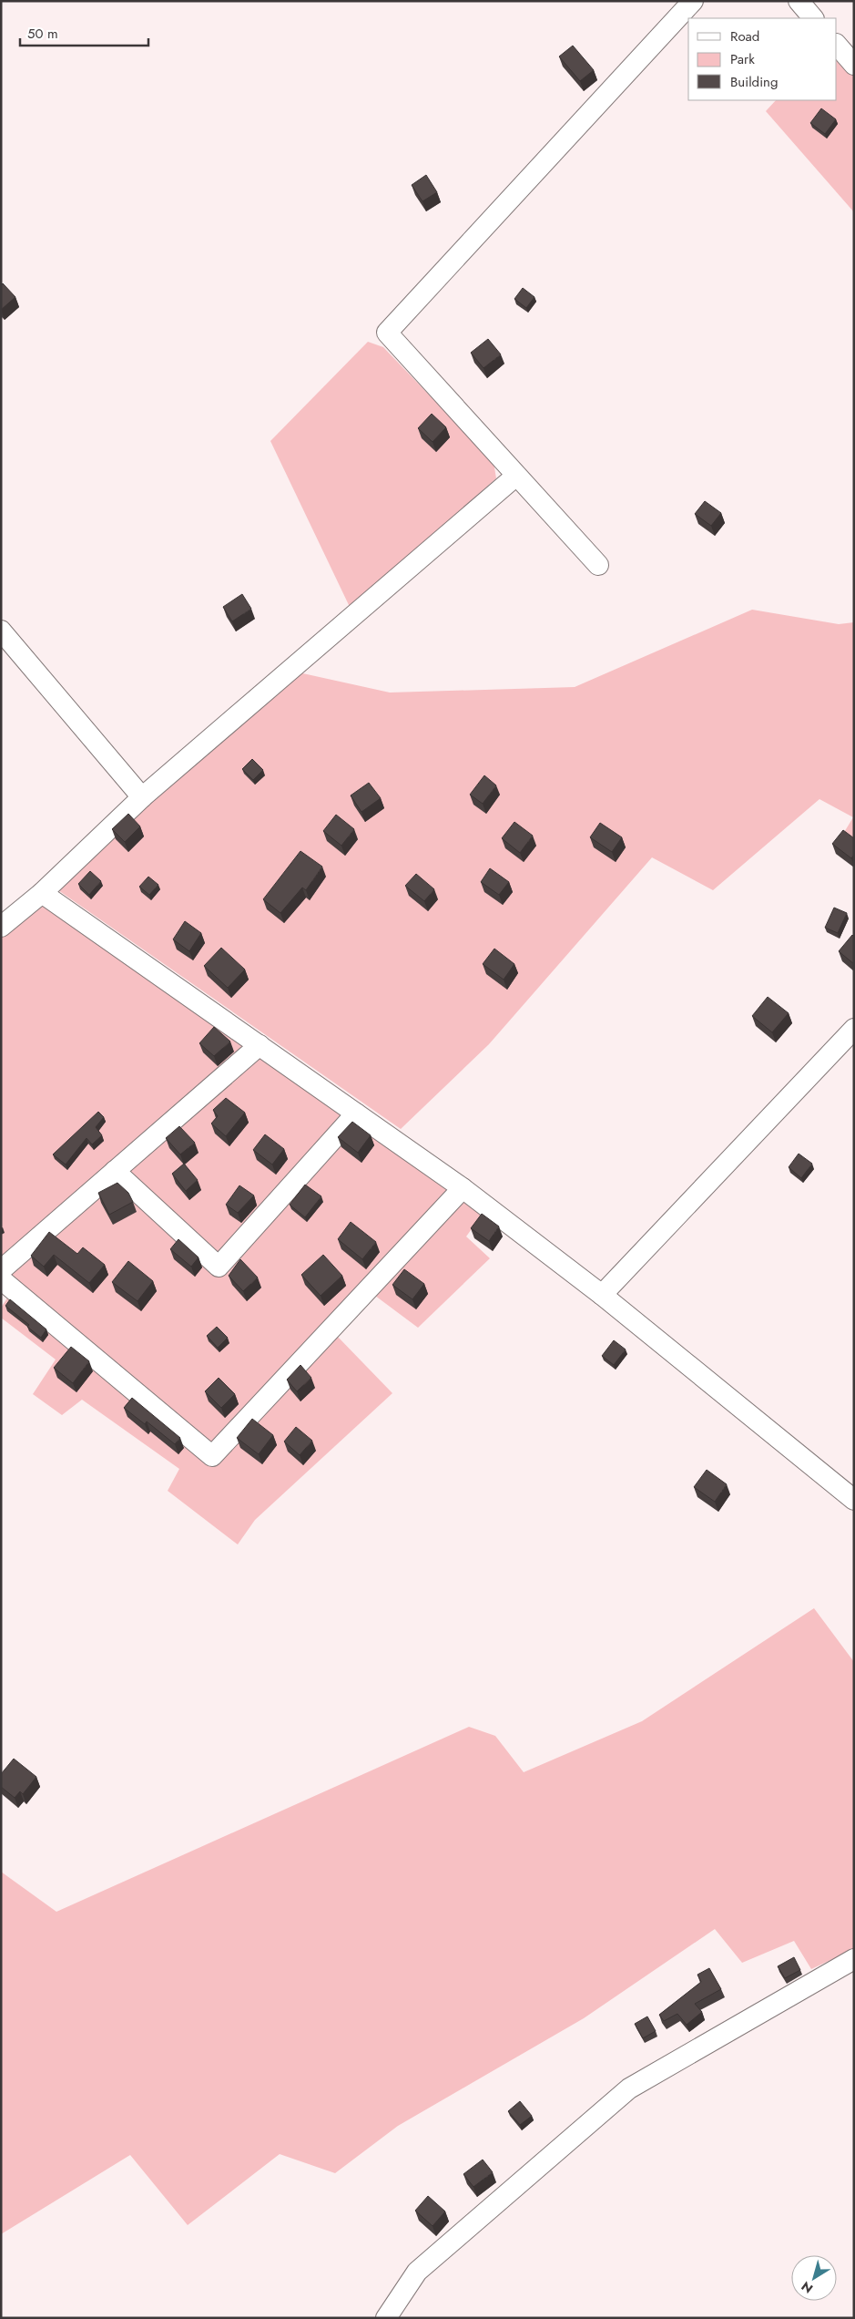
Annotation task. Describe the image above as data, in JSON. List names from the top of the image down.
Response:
{
  "legend": ["Road", "Park", "Building"],
  "scale_bar": "50 m",
  "north": "bottom left"
}
